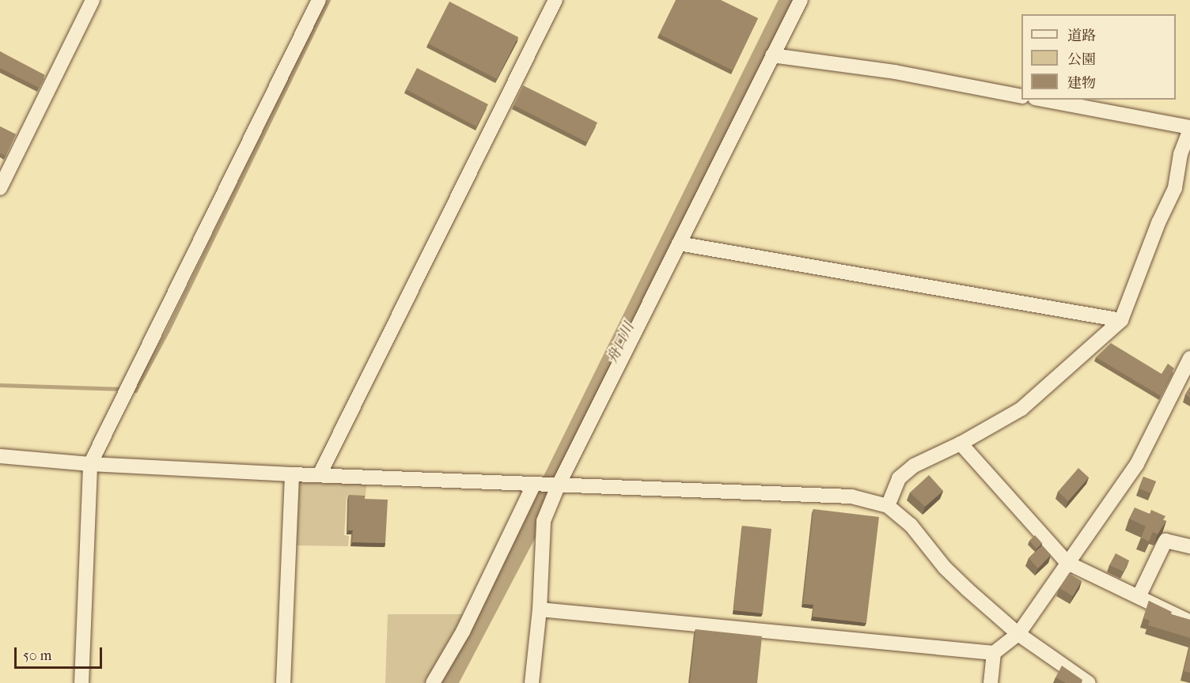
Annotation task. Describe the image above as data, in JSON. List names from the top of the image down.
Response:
{
  "water": ["舟口川"],
  "legend": ["道路", "公園", "建物"],
  "scale_bar": "50 m"
}
